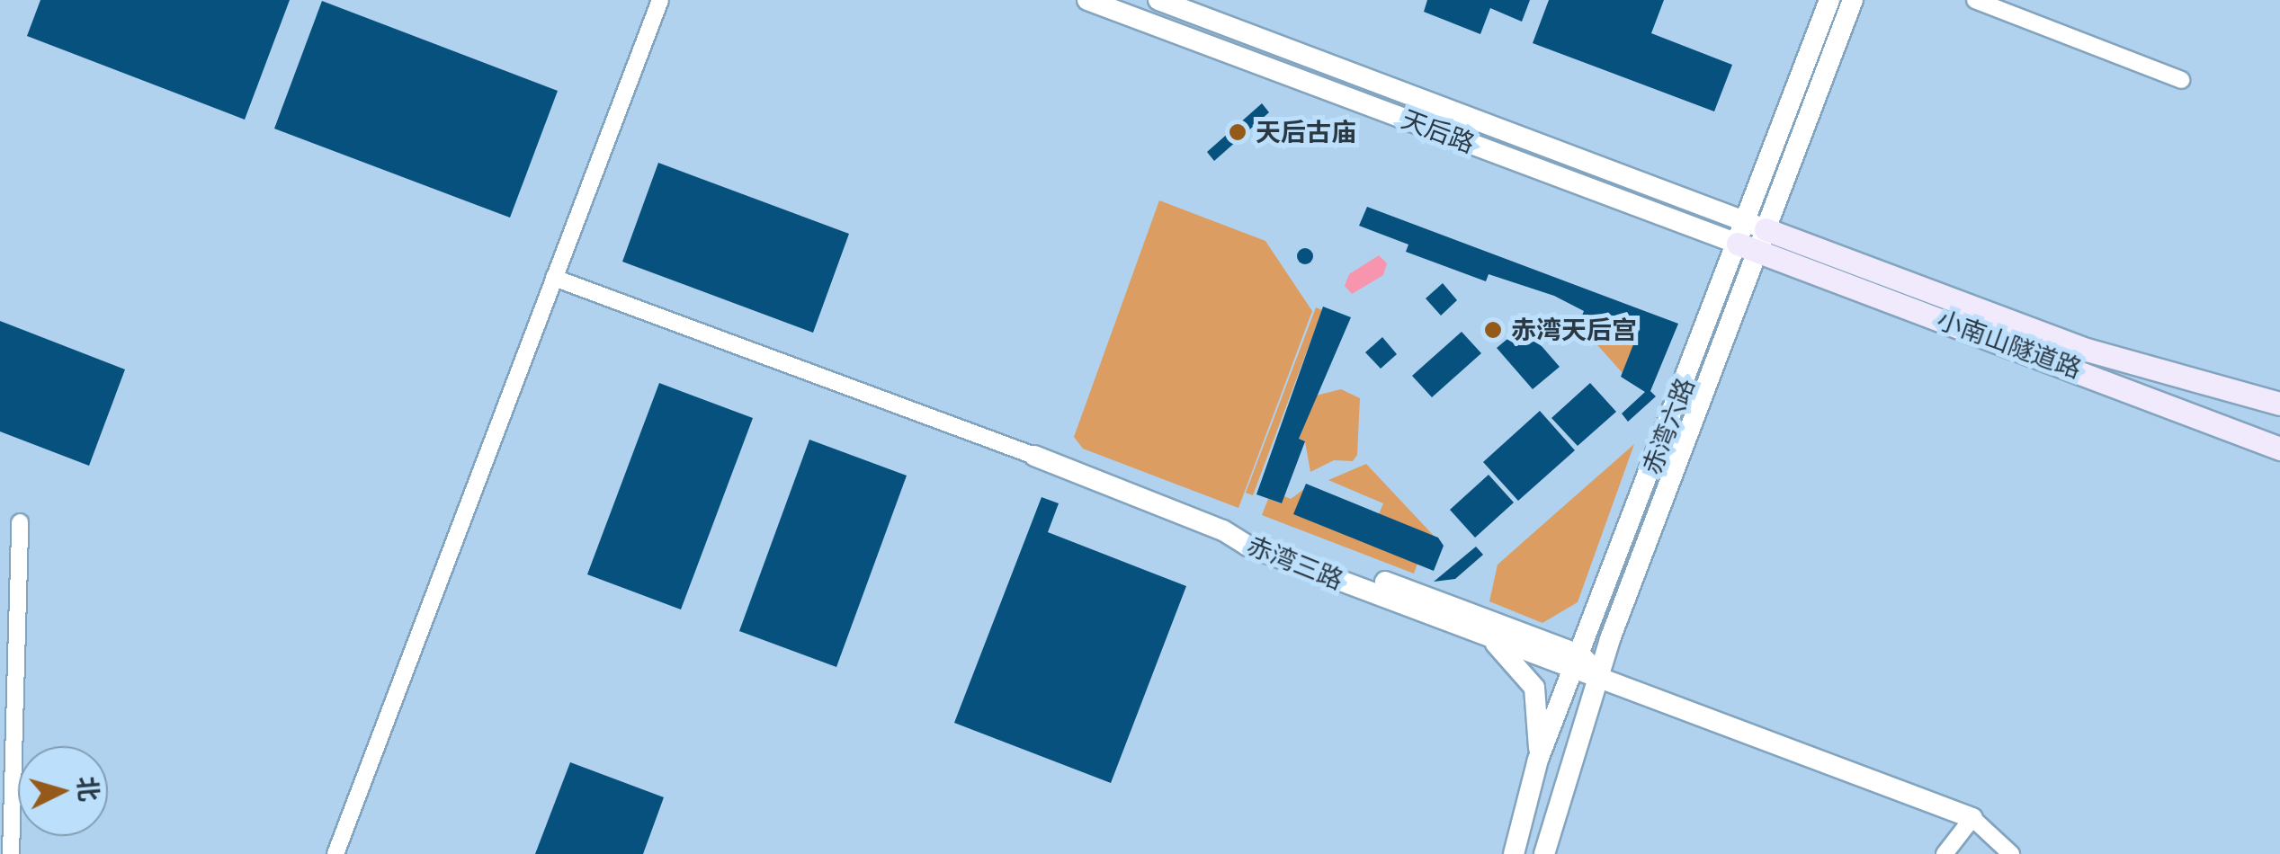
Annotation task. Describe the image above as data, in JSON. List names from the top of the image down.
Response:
{
  "streets": {
    "main road": ["小南山隧道路"],
    "street": ["天后路", "赤湾六路", "赤湾三路"]
  },
  "crossings": [
    ["天后路", "小南山隧道路"],
    ["天后路", "赤湾六路"],
    ["小南山隧道路", "赤湾六路"],
    ["赤湾六路", "赤湾三路"]
  ],
  "places": ["天后古庙", "赤湾天后宫"],
  "north": "right"
}
